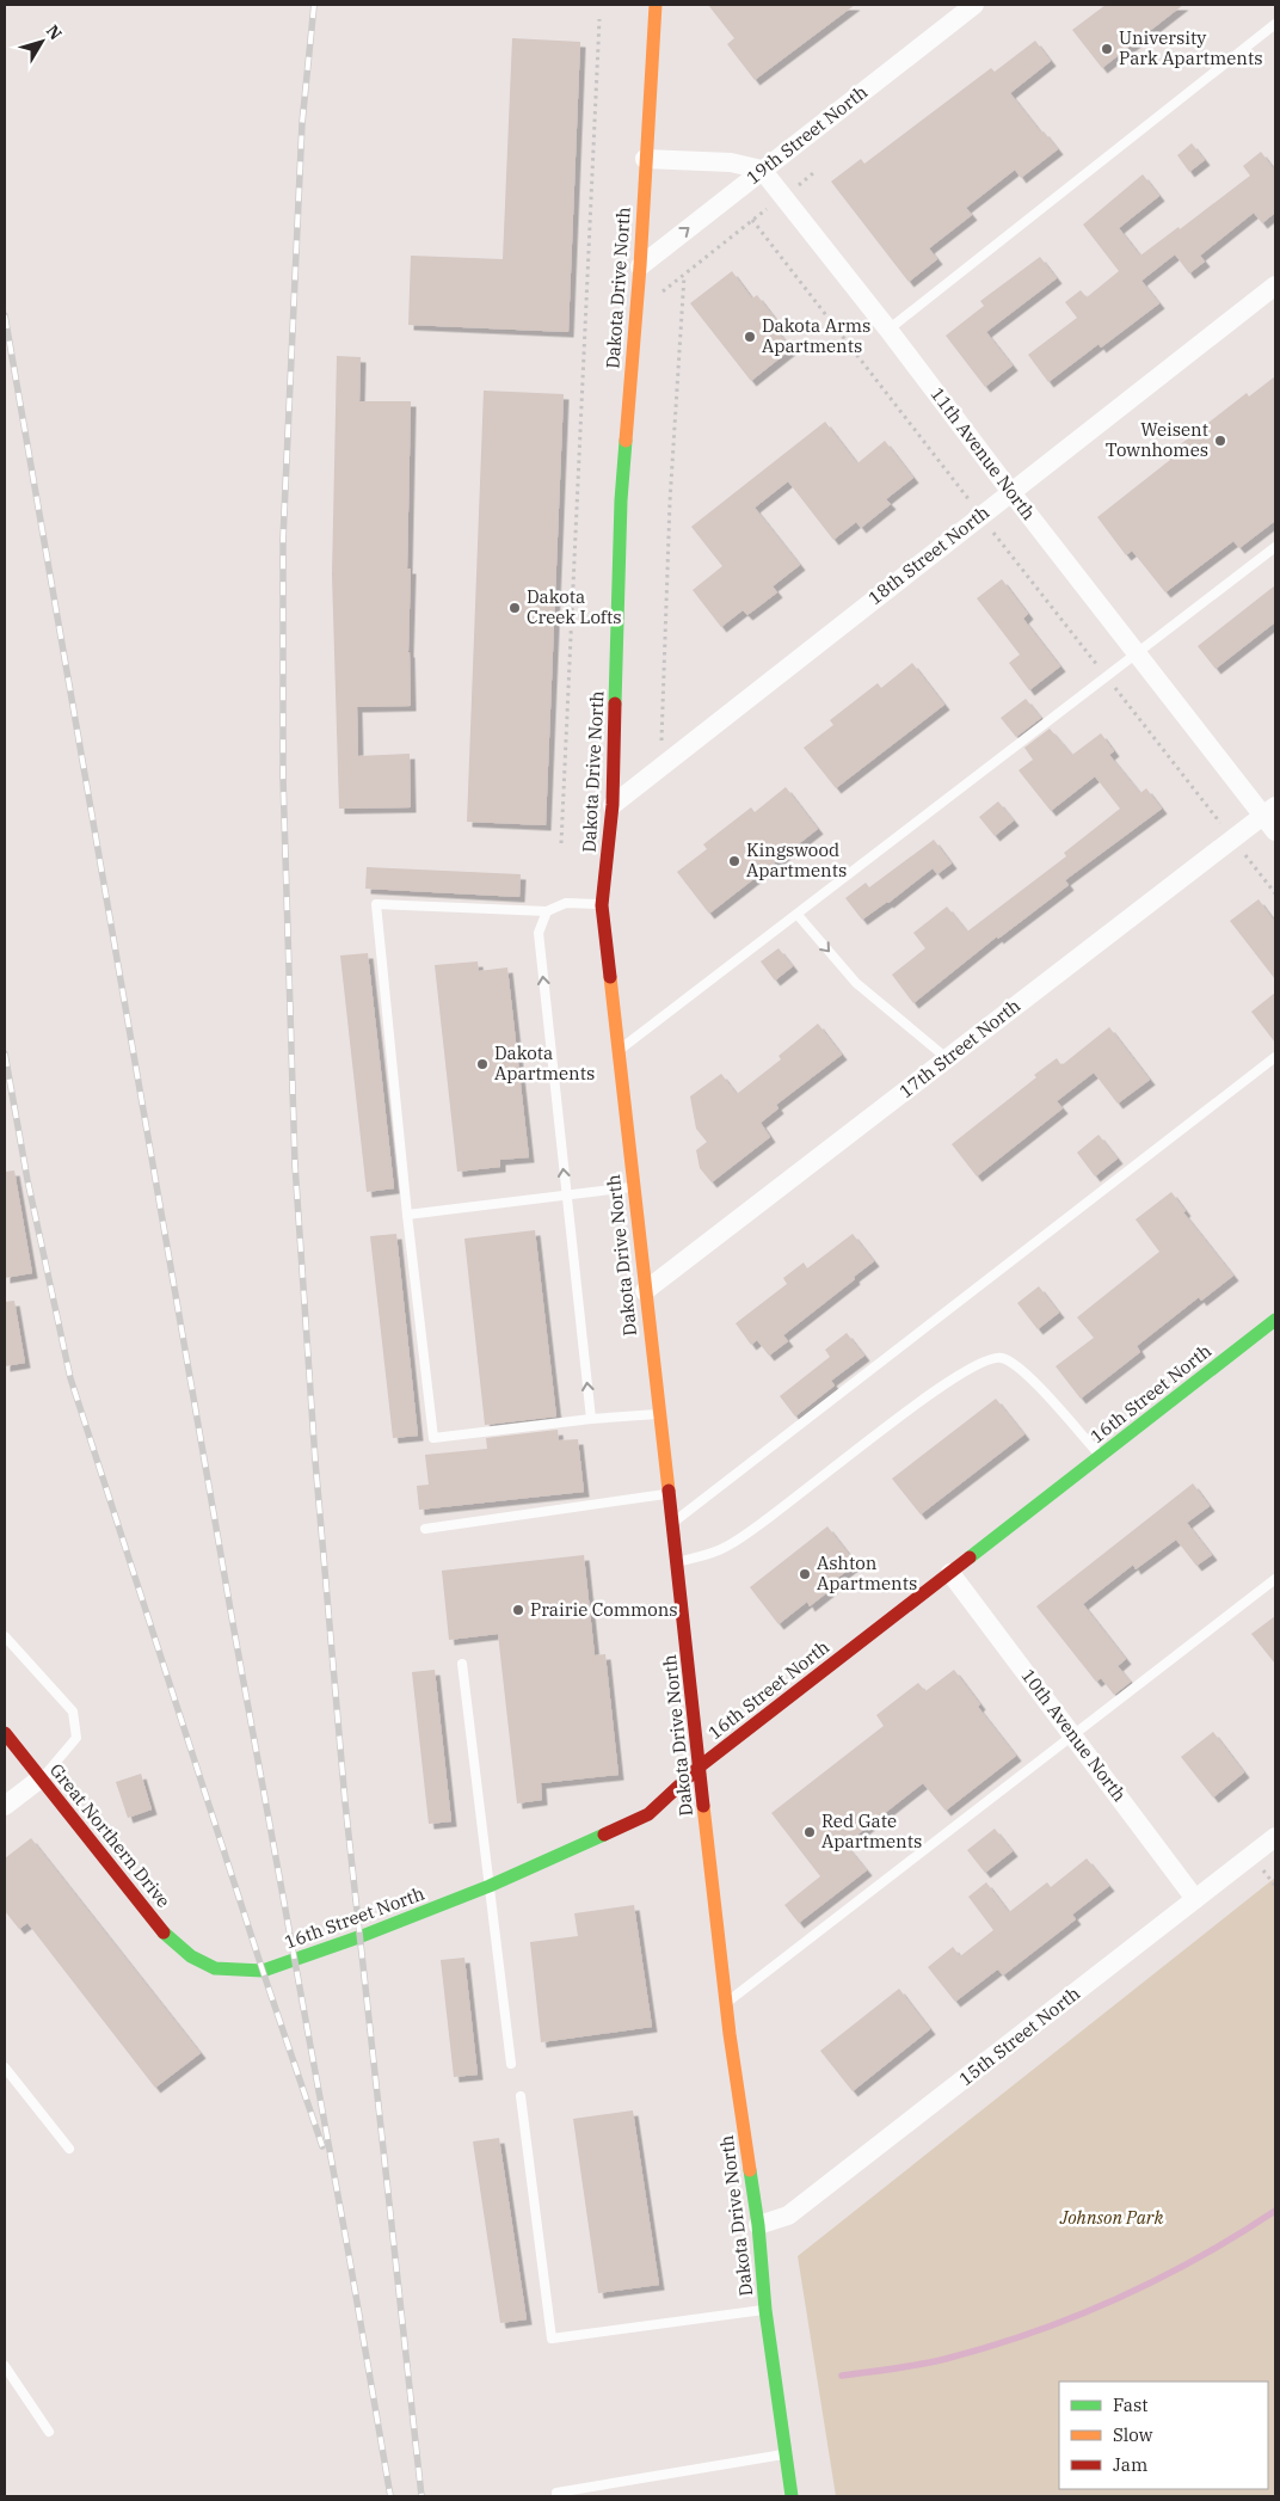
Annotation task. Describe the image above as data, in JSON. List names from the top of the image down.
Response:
{
  "streets": {
    "street": [
      "19th Street North",
      "Dakota Drive North",
      "11th Avenue North",
      "18th Street North",
      "17th Street North",
      "16th Street North",
      "10th Avenue North",
      "Great Northern Drive",
      "15th Street North"
    ]
  },
  "crossings": [
    ["19th Street North", "Dakota Drive North"],
    ["19th Street North", "11th Avenue North"],
    ["Dakota Drive North", "18th Street North"],
    ["Dakota Drive North", "17th Street North"],
    ["Dakota Drive North", "16th Street North"],
    ["Dakota Drive North", "15th Street North"],
    ["11th Avenue North", "18th Street North"],
    ["11th Avenue North", "17th Street North"],
    ["16th Street North", "10th Avenue North"],
    ["16th Street North", "Great Northern Drive"],
    ["10th Avenue North", "15th Street North"]
  ],
  "one_way": ["19th Street North"],
  "parks": ["Johnson Park"],
  "places": [
    "University Park Apartments",
    "Dakota Arms Apartments",
    "Weisent Townhomes",
    "Dakota Creek Lofts",
    "Kingswood Apartments",
    "Dakota Apartments",
    "Ashton Apartments",
    "Prairie Commons",
    "Red Gate Apartments"
  ],
  "legend": ["Fast", "Slow", "Jam"],
  "north": "top right"
}
